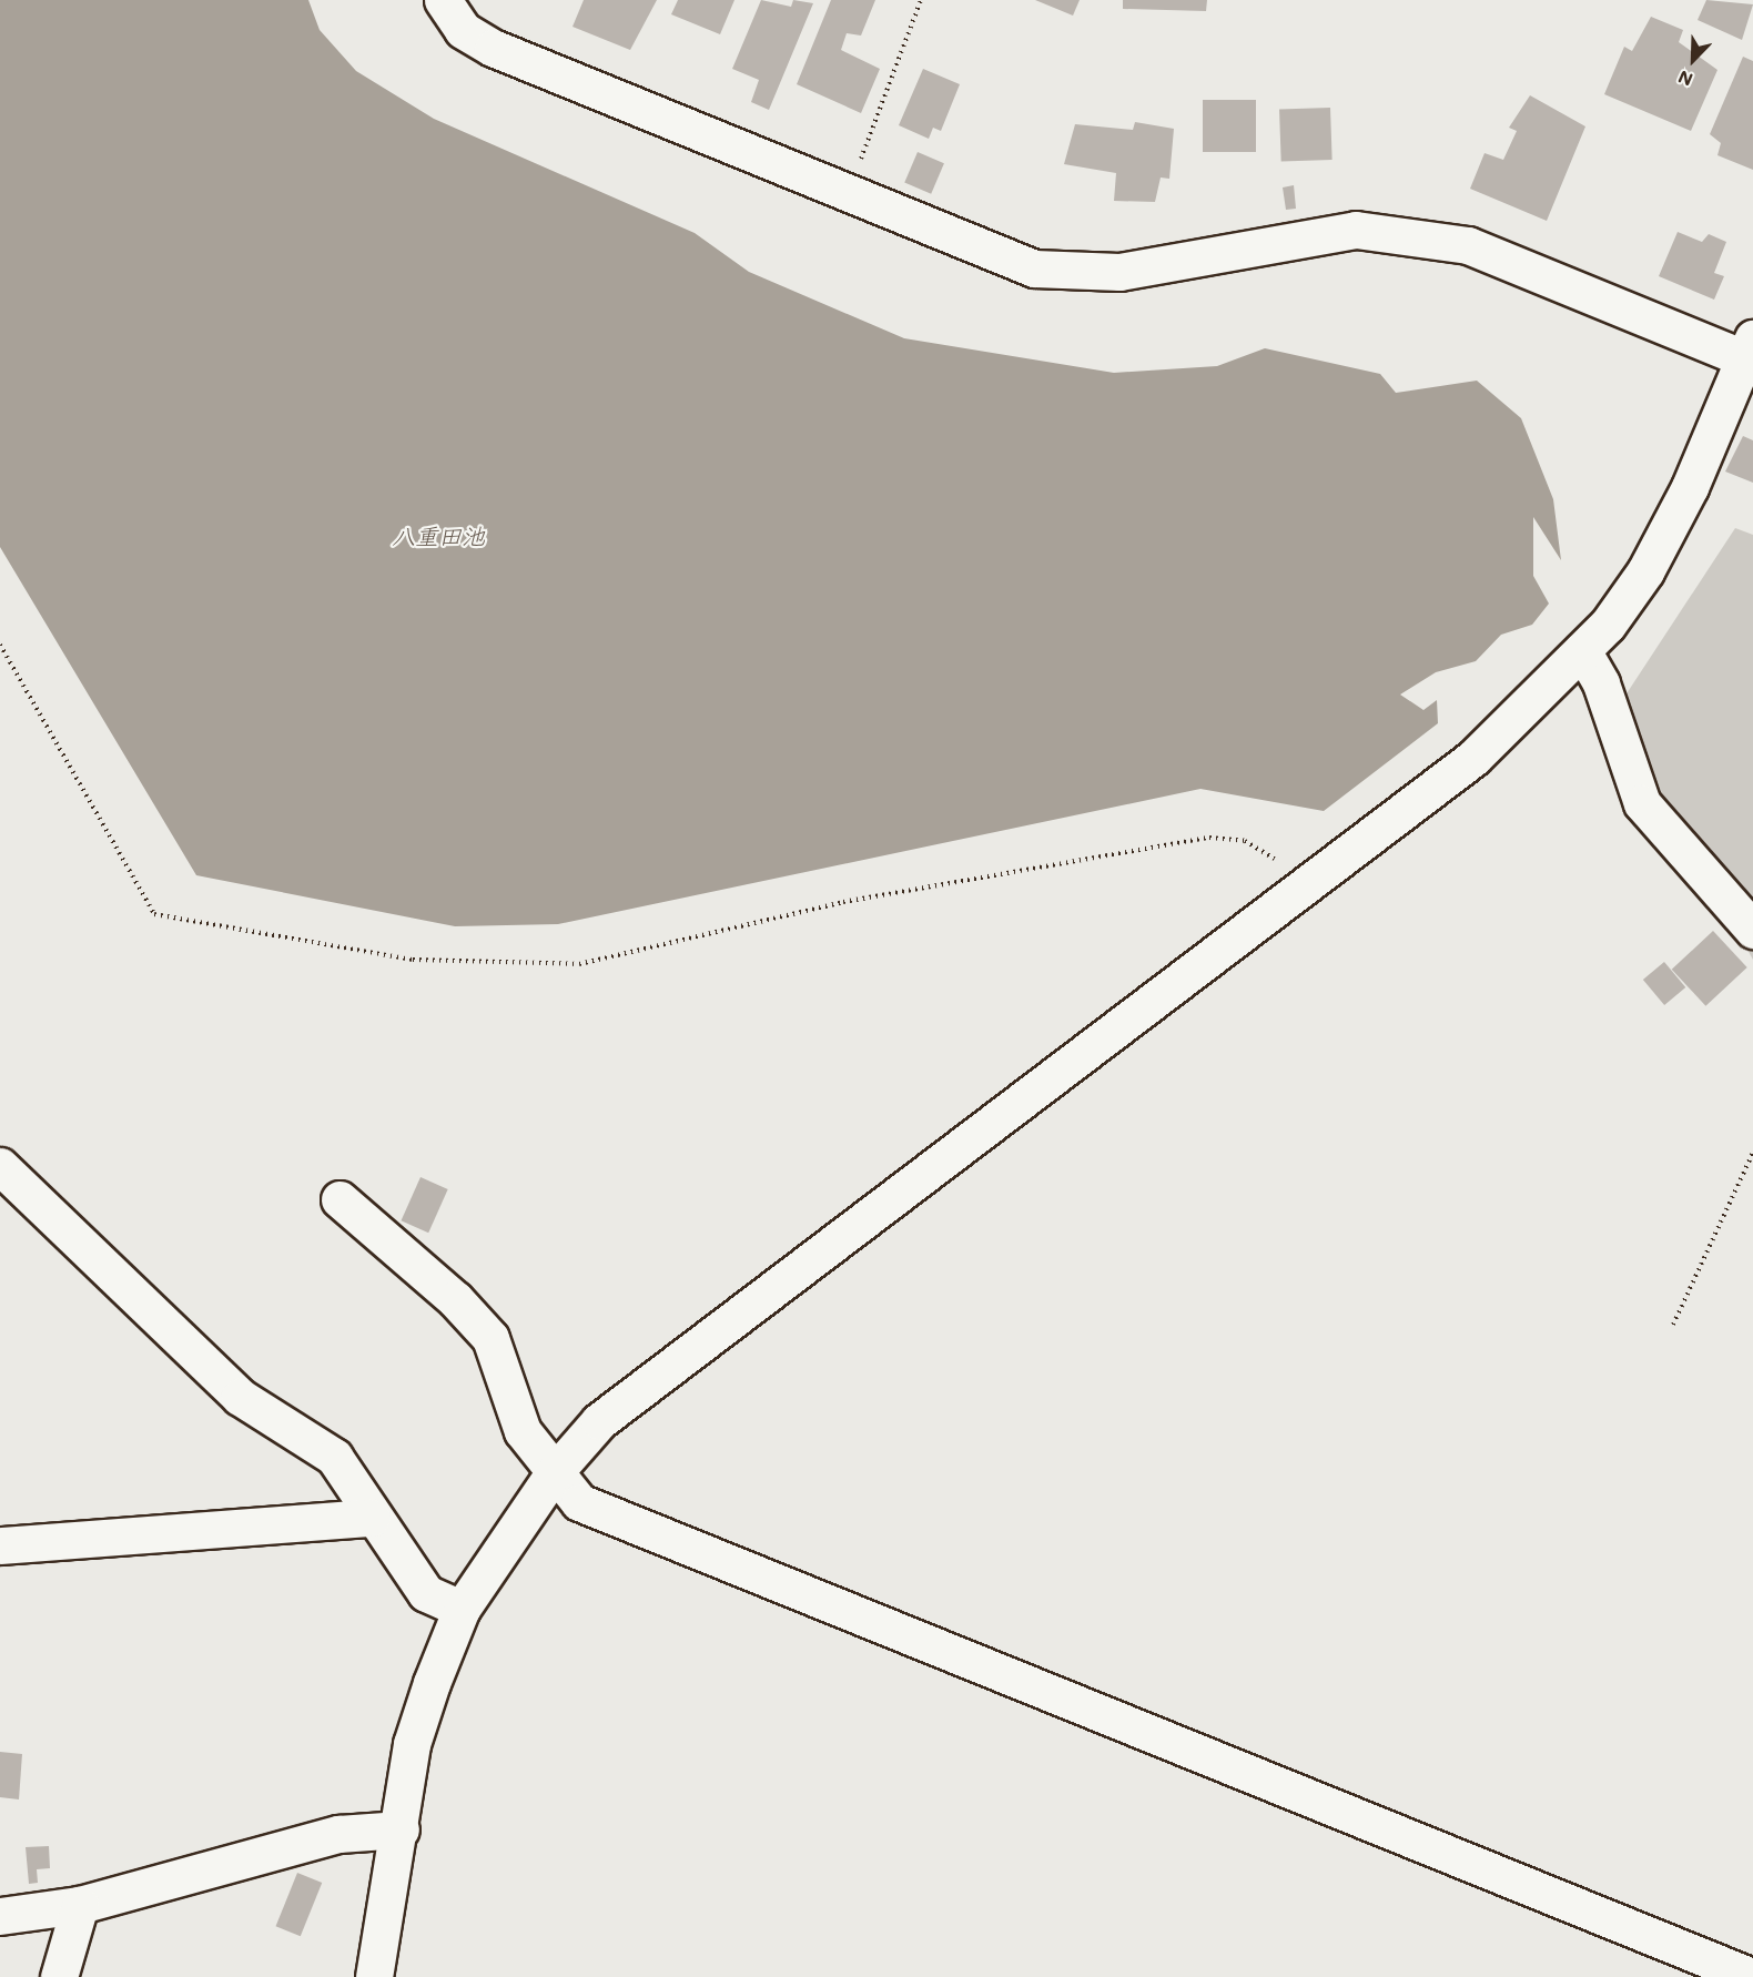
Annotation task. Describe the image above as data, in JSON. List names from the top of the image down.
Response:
{
  "water": ["八重田池"],
  "north": "bottom left"
}
